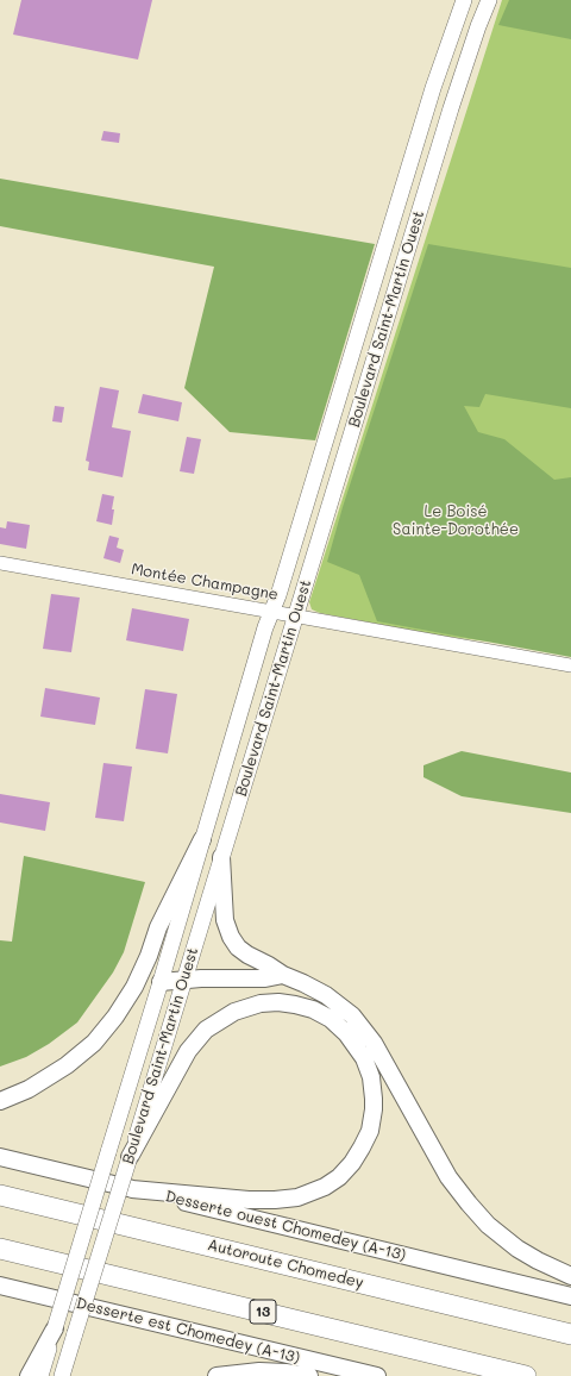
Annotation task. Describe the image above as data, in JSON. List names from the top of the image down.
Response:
{
  "streets": {
    "highway": ["Autoroute Chomedey", "13"],
    "main road": ["Boulevard Saint-Martin Ouest", "Desserte ouest Chomedey (A-13)", "Desserte est Chomedey (A-13)"],
    "street": ["Montée Champagne"]
  },
  "crossings": [
    ["Boulevard Saint-Martin Ouest", "Montée Champagne"]
  ],
  "parks": ["Le Boisé Sainte-Dorothée"]
}
